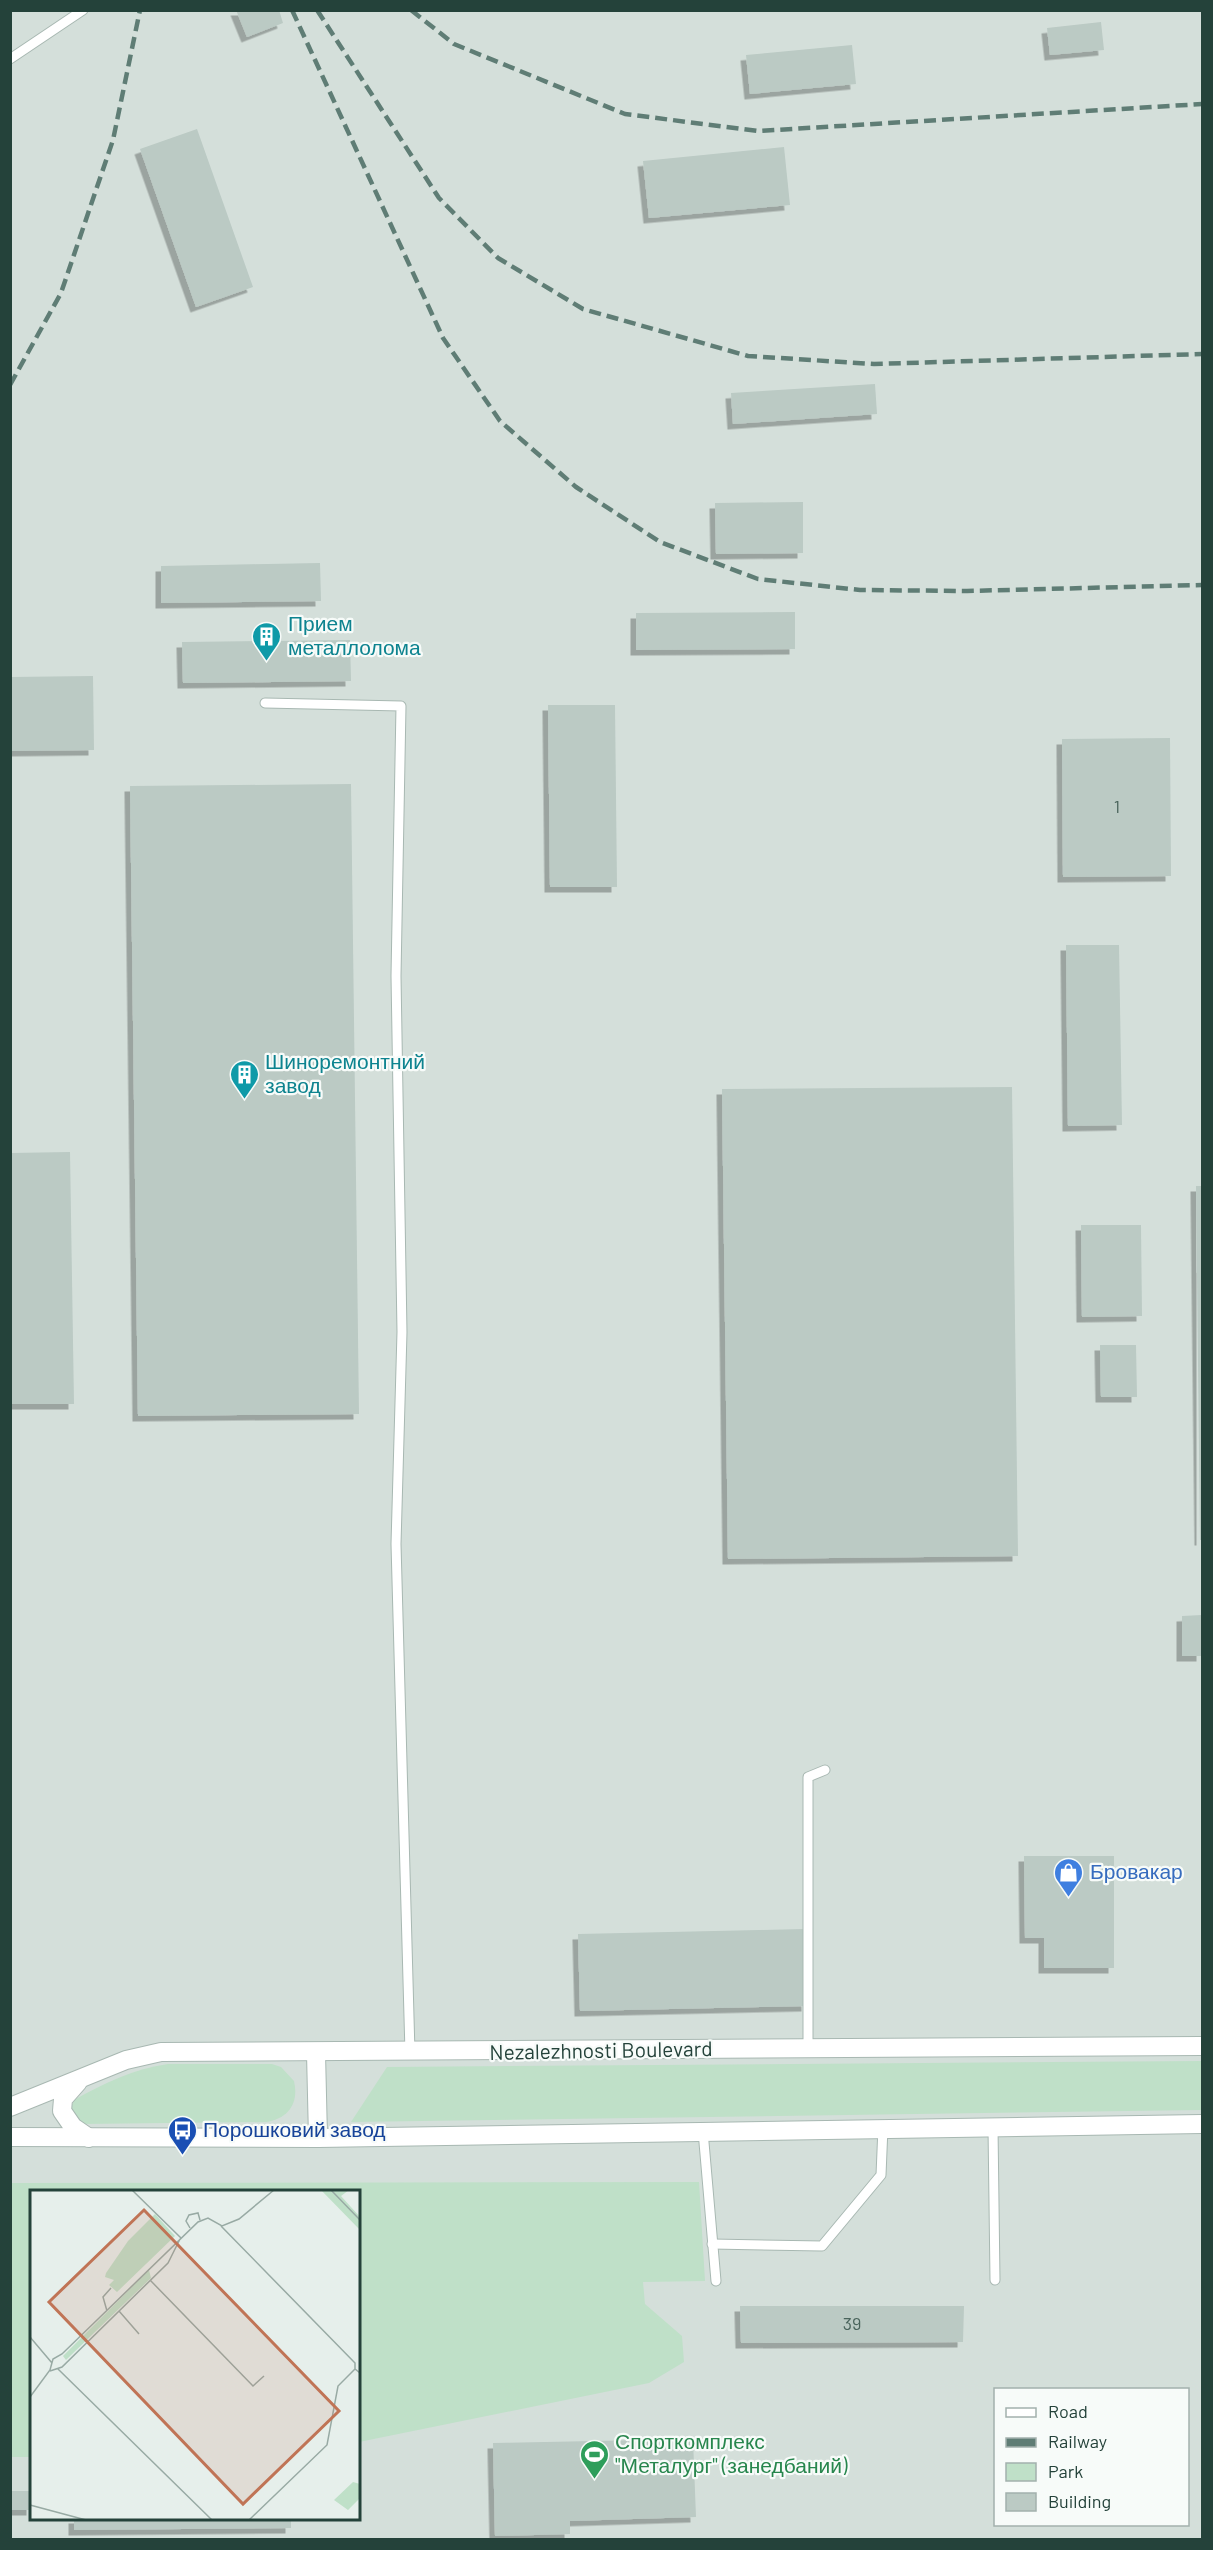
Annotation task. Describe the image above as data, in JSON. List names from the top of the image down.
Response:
{
  "streets": {
    "street": ["Nezalezhnosti Boulevard"]
  },
  "places": {
    "building": ["Прием металлолома", "Шиноремонтний завод"],
    "shop": ["Бровакар"],
    "bus stop": ["Порошковий завод"],
    "sports": ["Спорткомплекс \"Металург\" (занедбаний)"]
  },
  "house_numbers": ["1", "39"],
  "legend": [
    "Road",
    "Railway",
    "Park",
    "Building"
  ]
}
